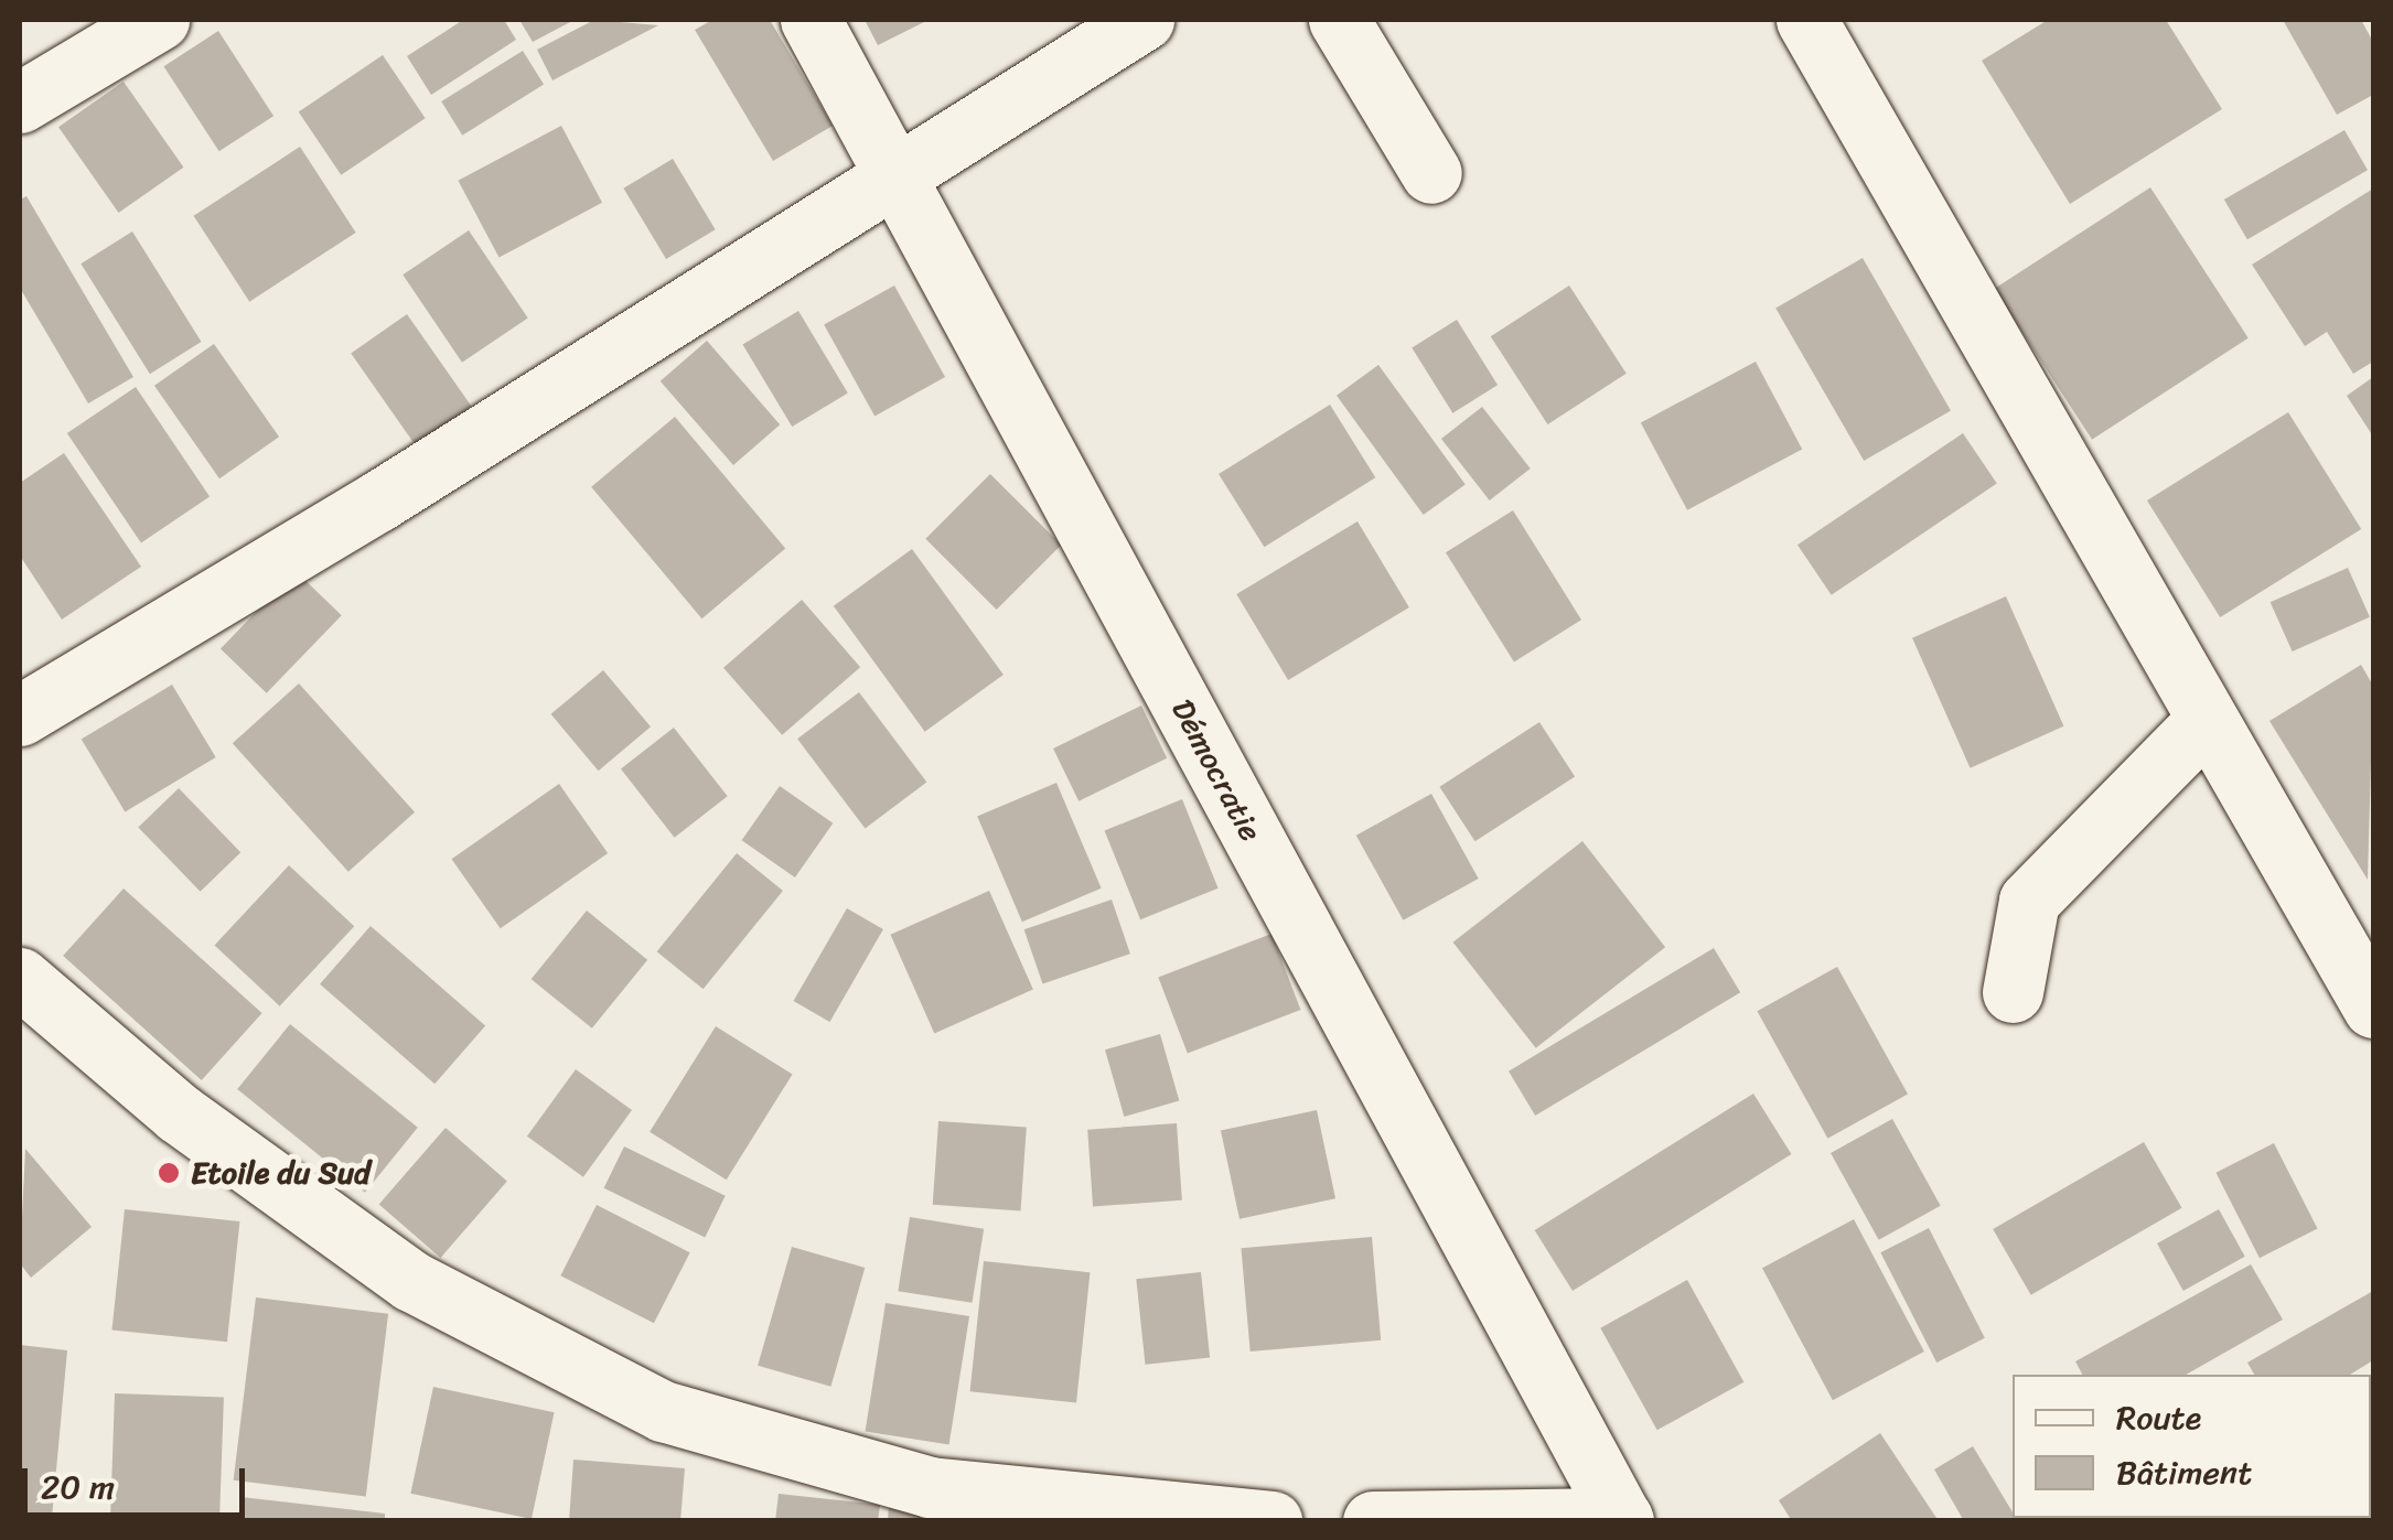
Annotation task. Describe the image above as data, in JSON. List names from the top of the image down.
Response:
{
  "streets": {
    "street": ["Démocratie"]
  },
  "places": ["Etoile du Sud"],
  "legend": ["Route", "Bâtiment"],
  "scale_bar": "20 m"
}
